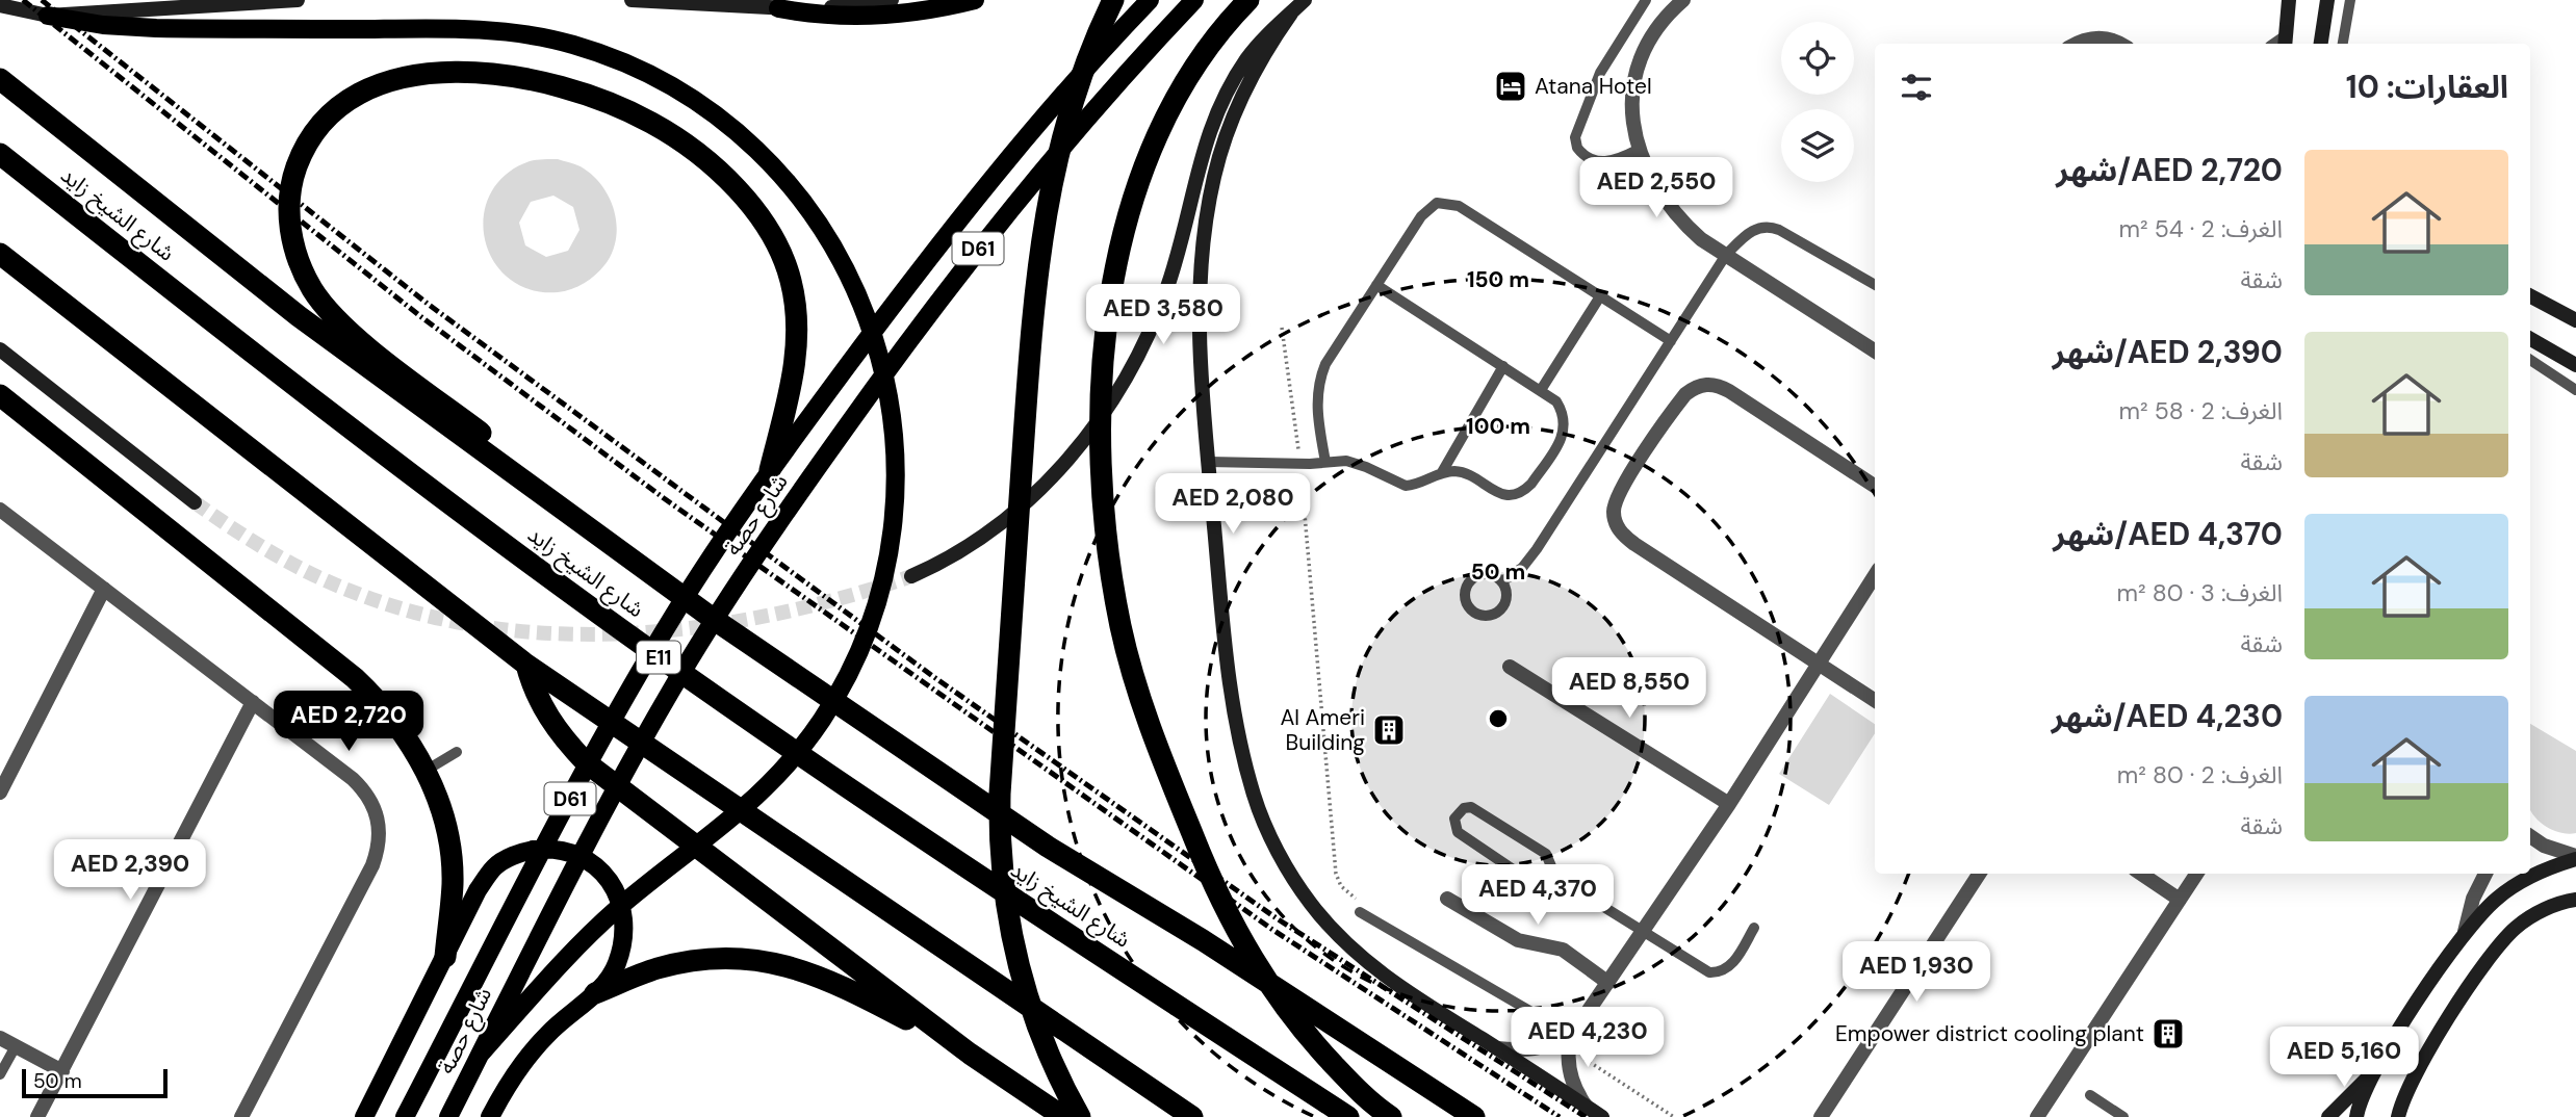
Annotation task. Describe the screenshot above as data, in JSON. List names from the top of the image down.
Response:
{
  "streets": {
    "highway": ["شارع الشيخ زايد", "E11"],
    "main road": ["D61", "شارع حصة"]
  },
  "places": {
    "hotel": ["Atana Hotel"],
    "building": ["Al Ameri Building", "Empower district cooling plant"]
  },
  "scale_bar": "50 m",
  "page": {
    "heading": "العقارات: 10",
    "list": [
      {
        "name": "AED 2,720/شهر",
        "note": "الغرف: 2 · 54 m² · شقة"
      },
      {
        "name": "AED 2,390/شهر",
        "note": "الغرف: 2 · 58 m² · شقة"
      },
      {
        "name": "AED 4,370/شهر",
        "note": "الغرف: 3 · 80 m² · شقة"
      },
      {
        "name": "AED 4,230/شهر",
        "note": "الغرف: 2 · 80 m² · شقة"
      }
    ],
    "price": [
      "AED 2,550",
      "AED 3,580",
      "AED 2,080",
      "AED 8,550",
      "AED 2,720",
      "AED 2,390",
      "AED 4,370",
      "AED 1,930",
      "AED 4,230",
      "AED 5,160"
    ],
    "scale": "50 m"
  },
  "rings": ["150 m", "100 m", "50 m"]
}
